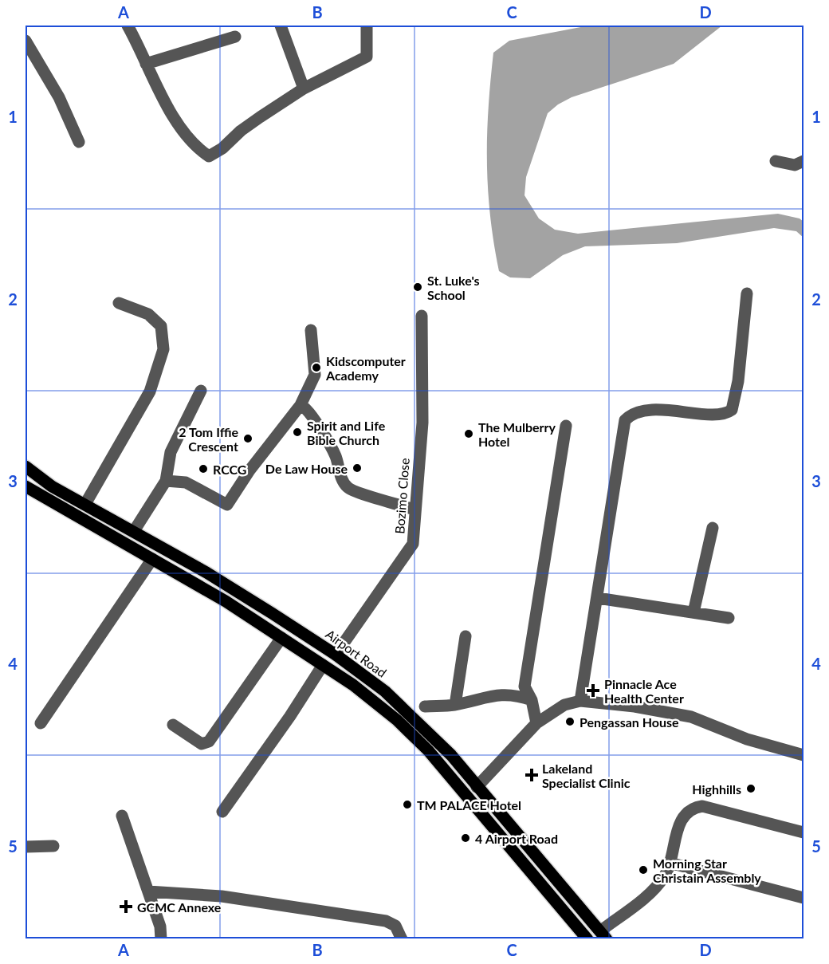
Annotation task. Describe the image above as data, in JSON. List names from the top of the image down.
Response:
{
  "streets": {
    "main road": ["Airport Road"],
    "street": ["Bozimo Close"]
  },
  "crossings": [
    ["Bozimo Close", "Airport Road"]
  ],
  "places": {
    "other": [
      "St. Luke's School",
      "Kidscomputer Academy",
      "Spirit and Life Bible Church",
      "The Mulberry Hotel",
      "2 Tom Iffie Crescent",
      "De Law House",
      "RCCG",
      "Pengassan House",
      "Highhills",
      "TM PALACE Hotel",
      "4 Airport Road",
      "Morning Star Christain Assembly"
    ],
    "health": ["Pinnacle Ace Health Center", "Lakeland Specialist Clinic", "GCMC Annexe"]
  },
  "grid": {
    "columns": [
      "A",
      "B",
      "C",
      "D"
    ],
    "rows": [
      "1",
      "2",
      "3",
      "4",
      "5"
    ]
  }
}
